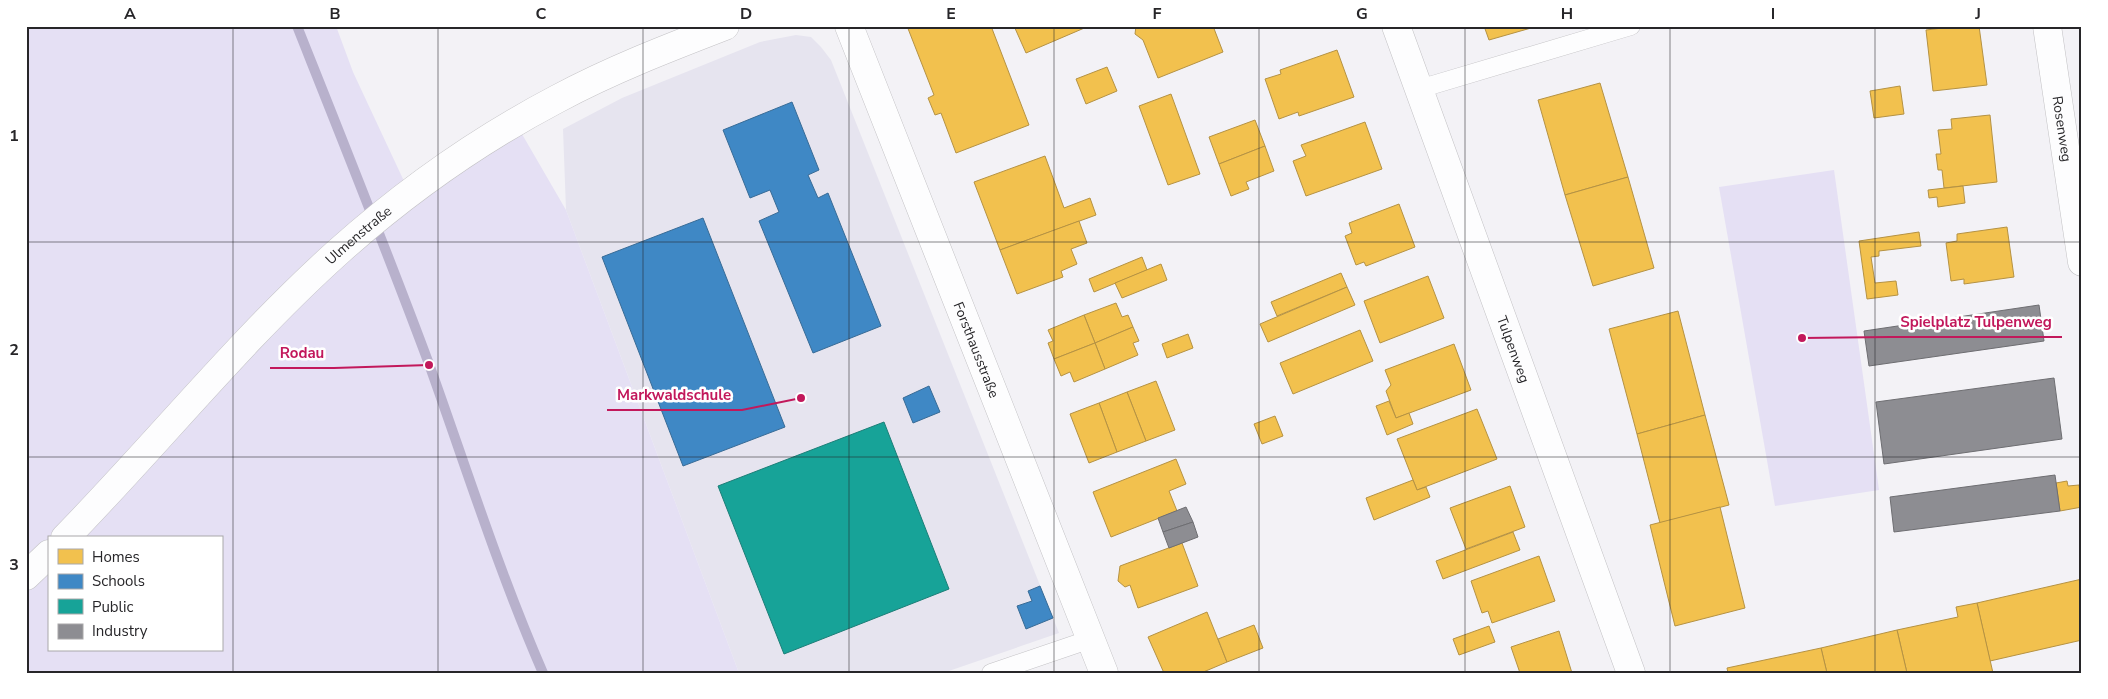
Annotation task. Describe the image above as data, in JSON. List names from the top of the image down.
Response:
{
  "streets": {
    "street": [
      "Rosenweg",
      "Ulmenstraße",
      "Forsthausstraße",
      "Tulpenweg"
    ]
  },
  "places": ["Spielplatz Tulpenweg", "Rodau", "Markwaldschule"],
  "legend": [
    "Homes",
    "Schools",
    "Public",
    "Industry"
  ],
  "grid": {
    "columns": [
      "A",
      "B",
      "C",
      "D",
      "E",
      "F",
      "G",
      "H",
      "I",
      "J"
    ],
    "rows": ["1", "2", "3"]
  }
}
